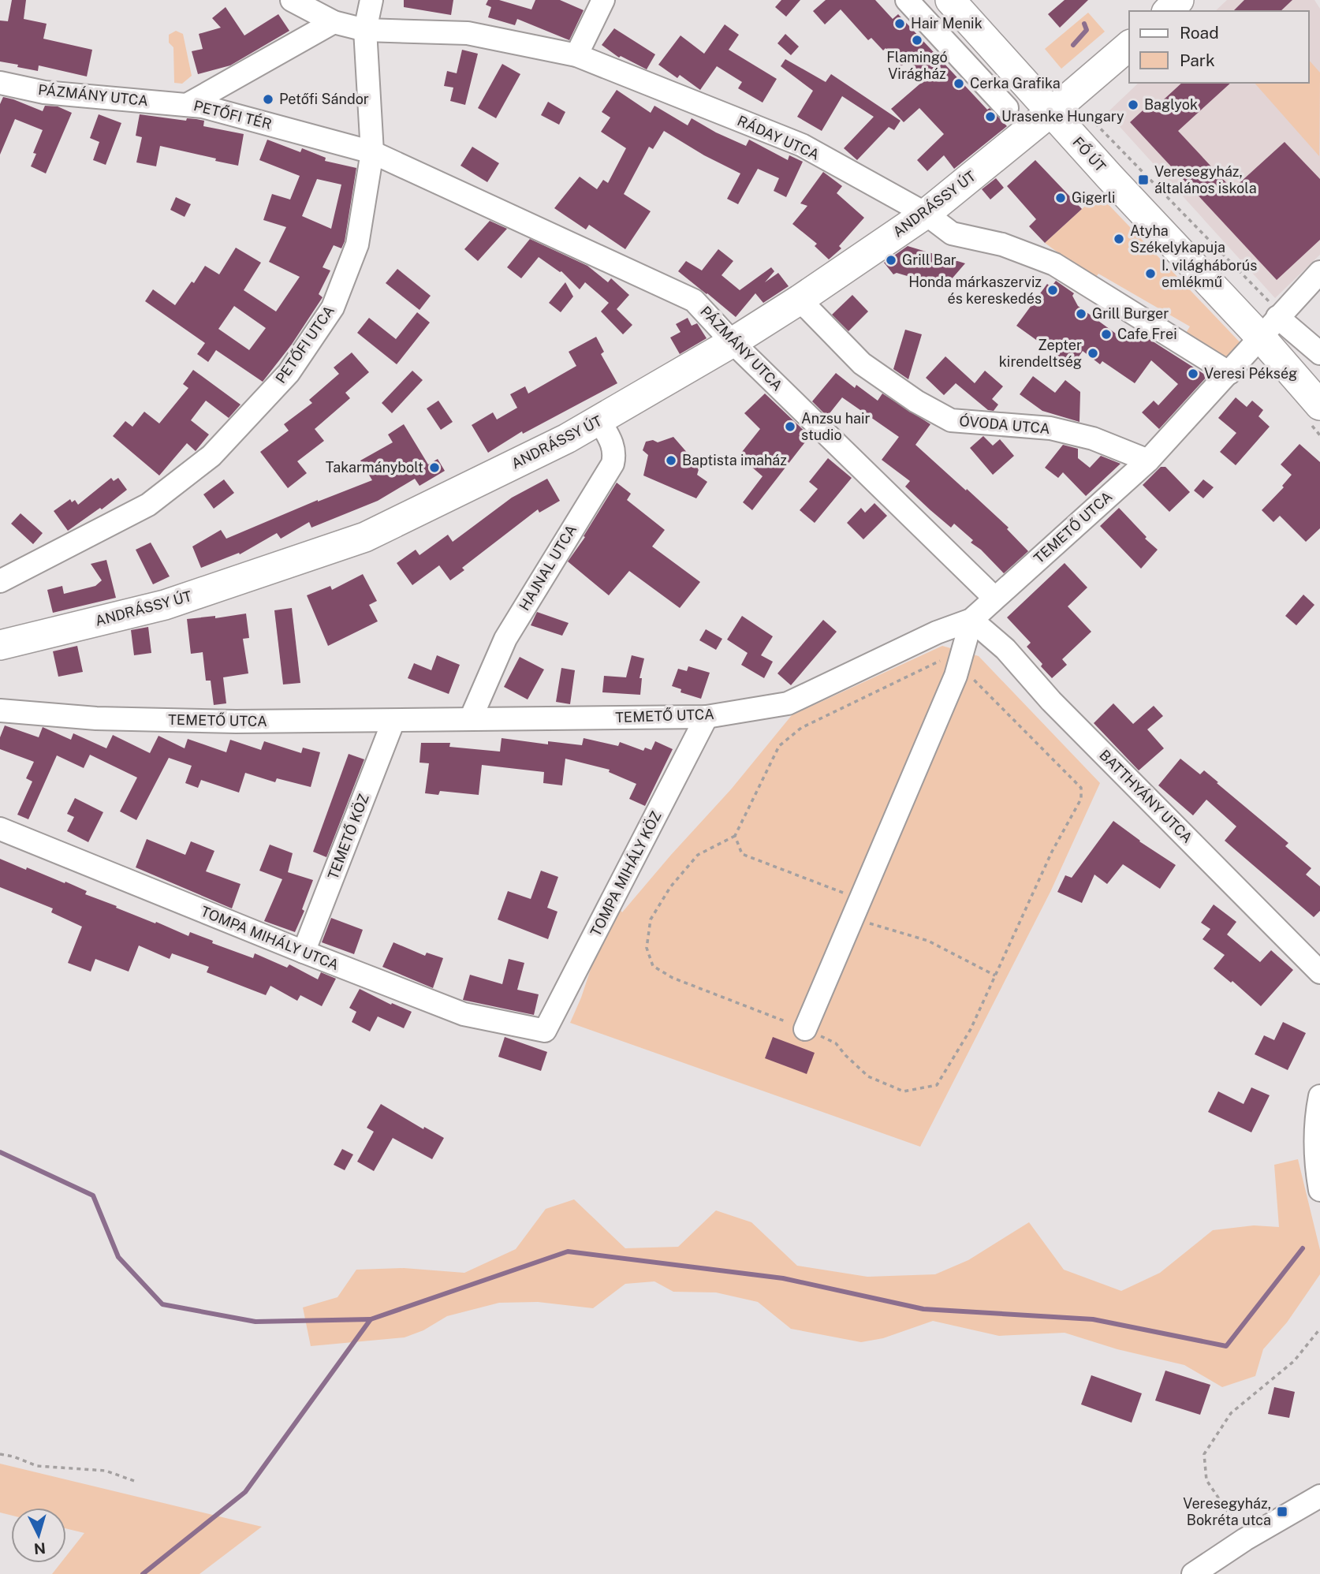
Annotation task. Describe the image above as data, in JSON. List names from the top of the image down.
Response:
{
  "streets": {
    "main road": ["FŐ ÚT", "ANDRÁSSY ÚT"],
    "street": [
      "PÁZMÁNY UTCA",
      "PETŐFI TÉR",
      "RÁDAY UTCA",
      "PETŐFI UTCA",
      "ÓVODA UTCA",
      "TEMETŐ UTCA",
      "HAJNAL UTCA",
      "BATTHYÁNY UTCA",
      "TEMETŐ KÖZ",
      "TOMPA MIHÁLY KÖZ",
      "TOMPA MIHÁLY UTCA"
    ]
  },
  "crossings": [
    ["PÁZMÁNY UTCA", "PETŐFI TÉR"],
    ["PÁZMÁNY UTCA", "ANDRÁSSY ÚT"],
    ["PÁZMÁNY UTCA", "PETŐFI UTCA"],
    ["PÁZMÁNY UTCA", "TEMETŐ UTCA"],
    ["PETŐFI TÉR", "RÁDAY UTCA"],
    ["PETŐFI TÉR", "PETŐFI UTCA"],
    ["RÁDAY UTCA", "ANDRÁSSY ÚT"],
    ["RÁDAY UTCA", "PETŐFI UTCA"],
    ["RÁDAY UTCA", "TEMETŐ UTCA"],
    ["FŐ ÚT", "ANDRÁSSY ÚT"],
    ["FŐ ÚT", "TEMETŐ UTCA"],
    ["ANDRÁSSY ÚT", "ÓVODA UTCA"],
    ["ANDRÁSSY ÚT", "HAJNAL UTCA"],
    ["ÓVODA UTCA", "TEMETŐ UTCA"],
    ["TEMETŐ UTCA", "HAJNAL UTCA"],
    ["TEMETŐ UTCA", "BATTHYÁNY UTCA"],
    ["TEMETŐ UTCA", "TEMETŐ KÖZ"],
    ["TEMETŐ UTCA", "TOMPA MIHÁLY KÖZ"],
    ["TEMETŐ KÖZ", "TOMPA MIHÁLY UTCA"],
    ["TOMPA MIHÁLY KÖZ", "TOMPA MIHÁLY UTCA"]
  ],
  "places": {
    "other": [
      "Hair Menik",
      "Flamingó Virágház",
      "Cerka Grafika",
      "Petőfi Sándor",
      "Baglyok",
      "Urasenke Hungary",
      "Gigerli",
      "Atyha Székelykapuja",
      "Grill Bar",
      "I. világháborús emlékmű",
      "Honda márkaszerviz és kereskedés",
      "Grill Burger",
      "Cafe Frei",
      "Zepter kirendeltség",
      "Veresi Pékség",
      "Anzsu hair studio",
      "Baptista imaház",
      "Takarmánybolt"
    ],
    "transit": ["Veresegyház, általános iskola", "Veresegyház, Bokréta utca"]
  },
  "legend": ["Road", "Park"],
  "north": "bottom"
}
